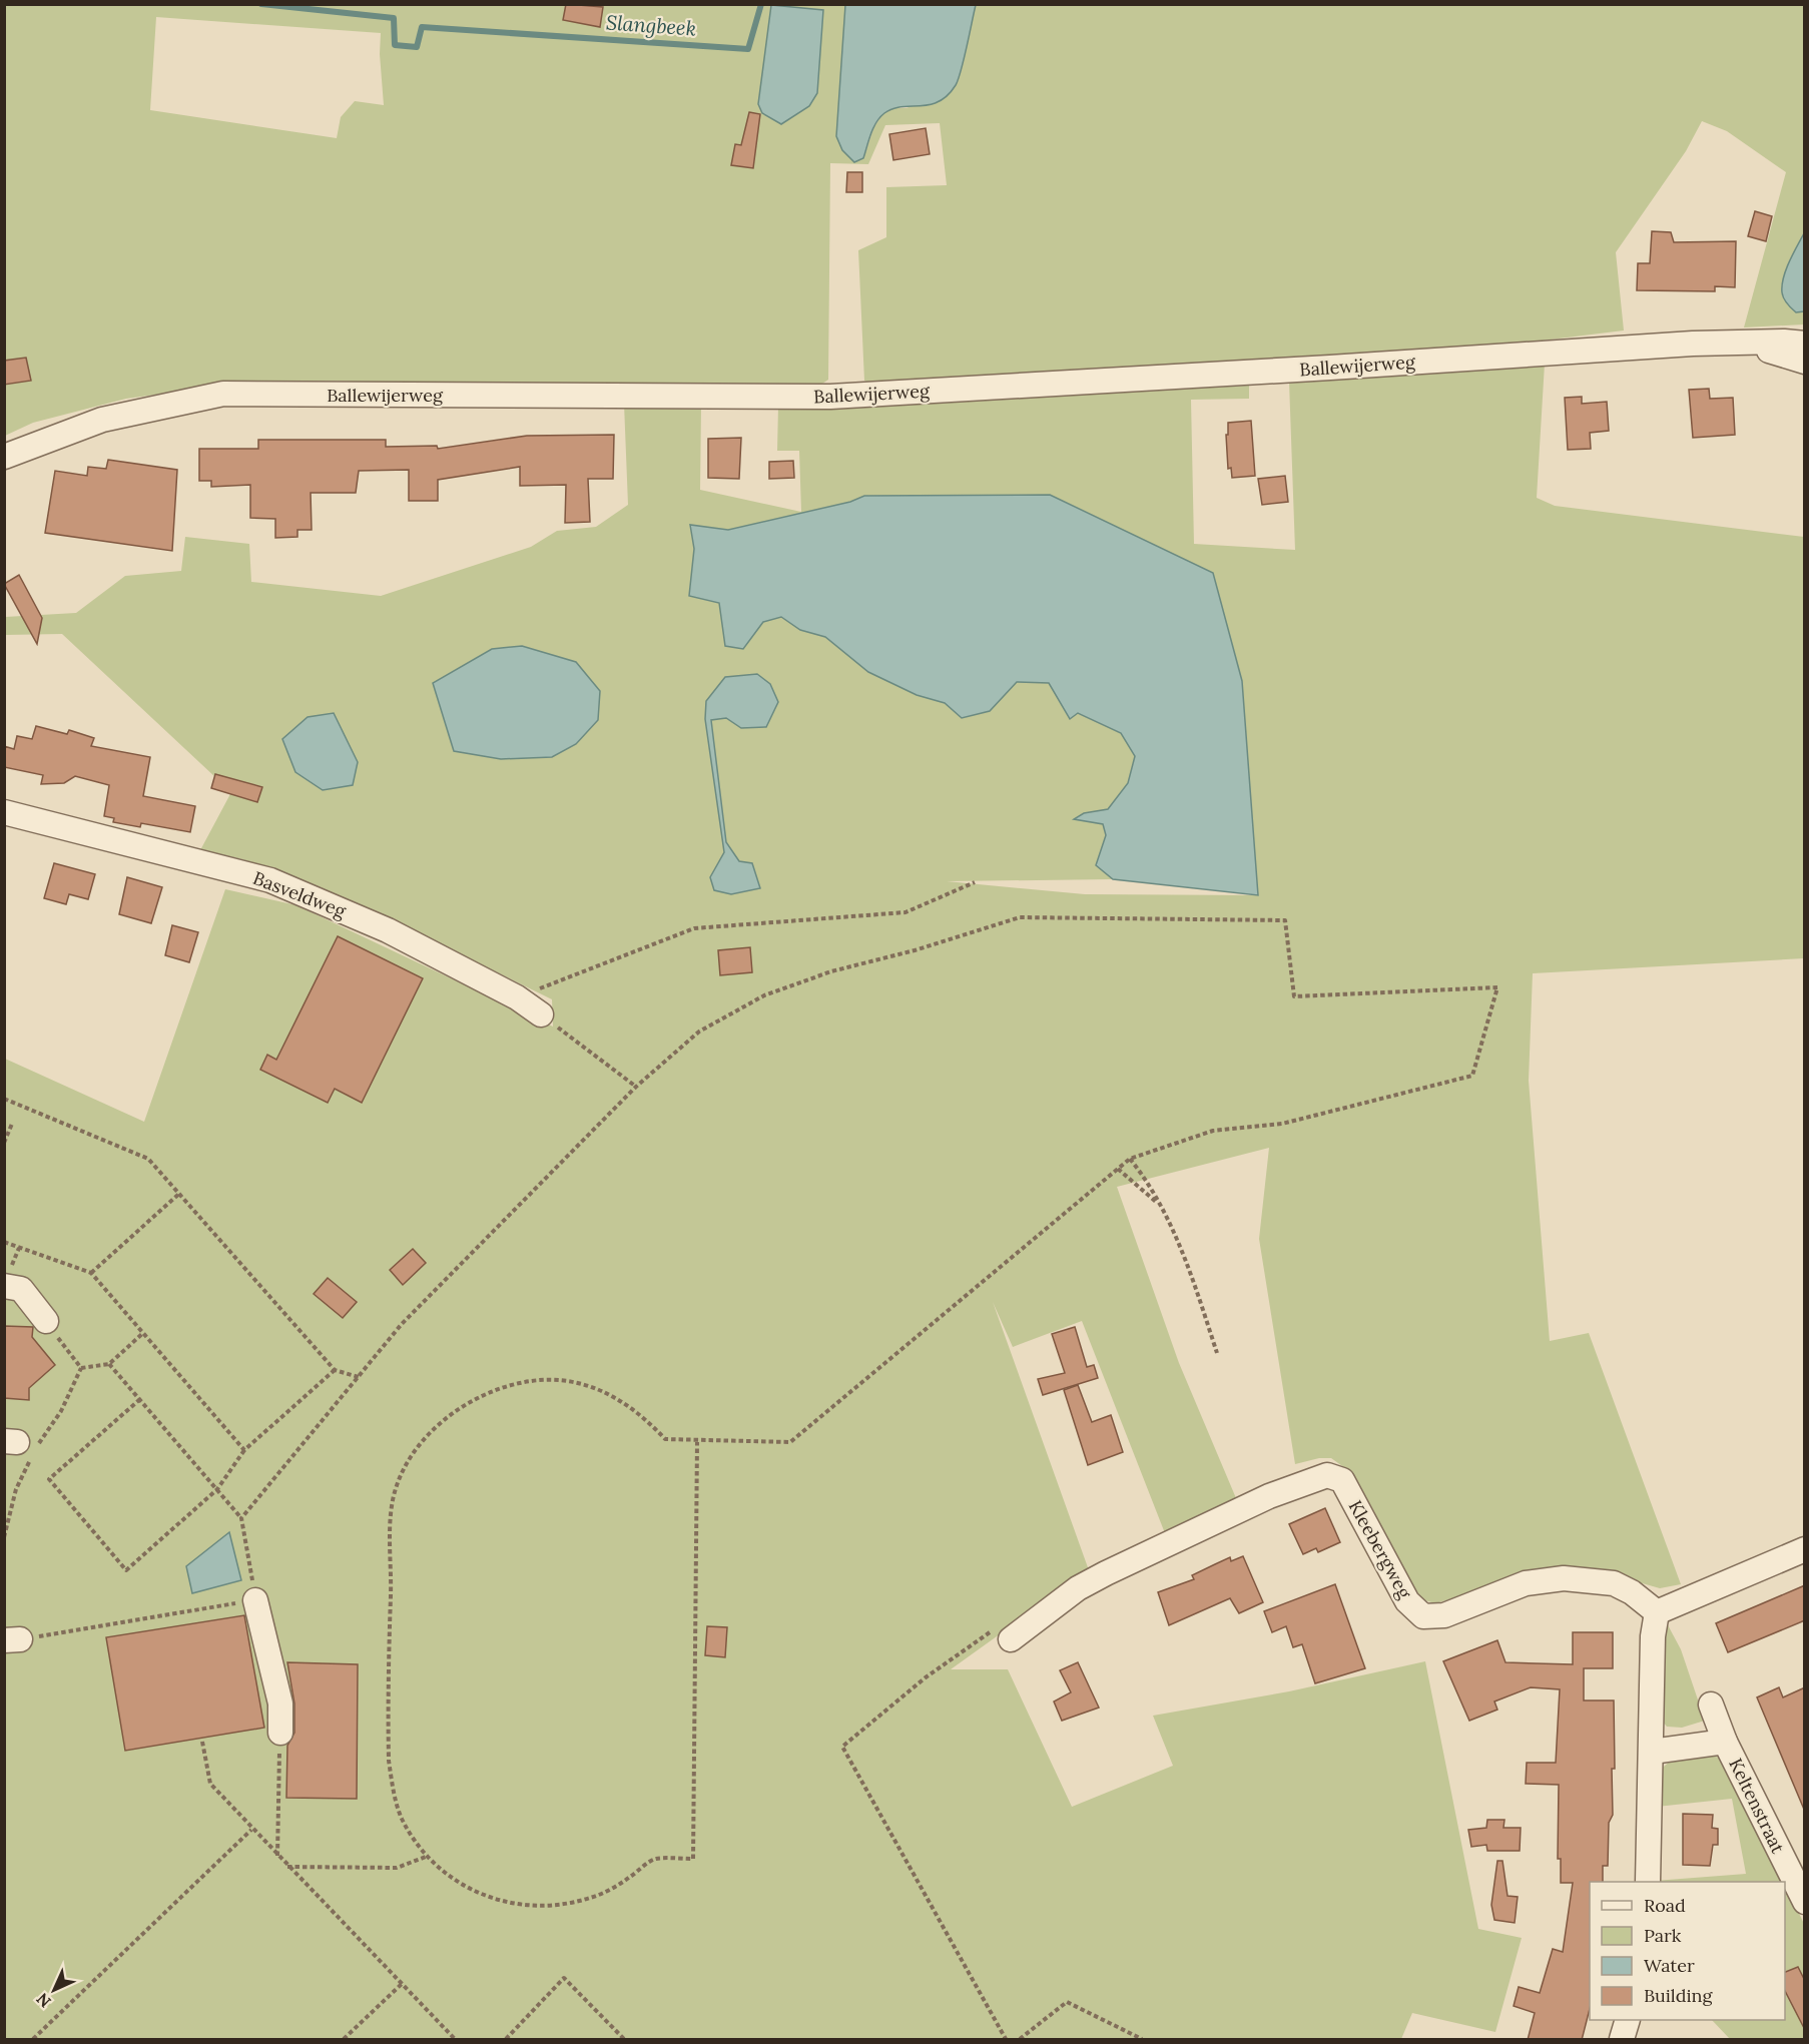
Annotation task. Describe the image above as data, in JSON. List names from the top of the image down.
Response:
{
  "streets": {
    "street": [
      "Ballewijerweg",
      "Basveldweg",
      "Kleebergweg",
      "Keltenstraat"
    ]
  },
  "water": ["Slangbeek"],
  "legend": [
    "Road",
    "Park",
    "Water",
    "Building"
  ],
  "north": "bottom left"
}
